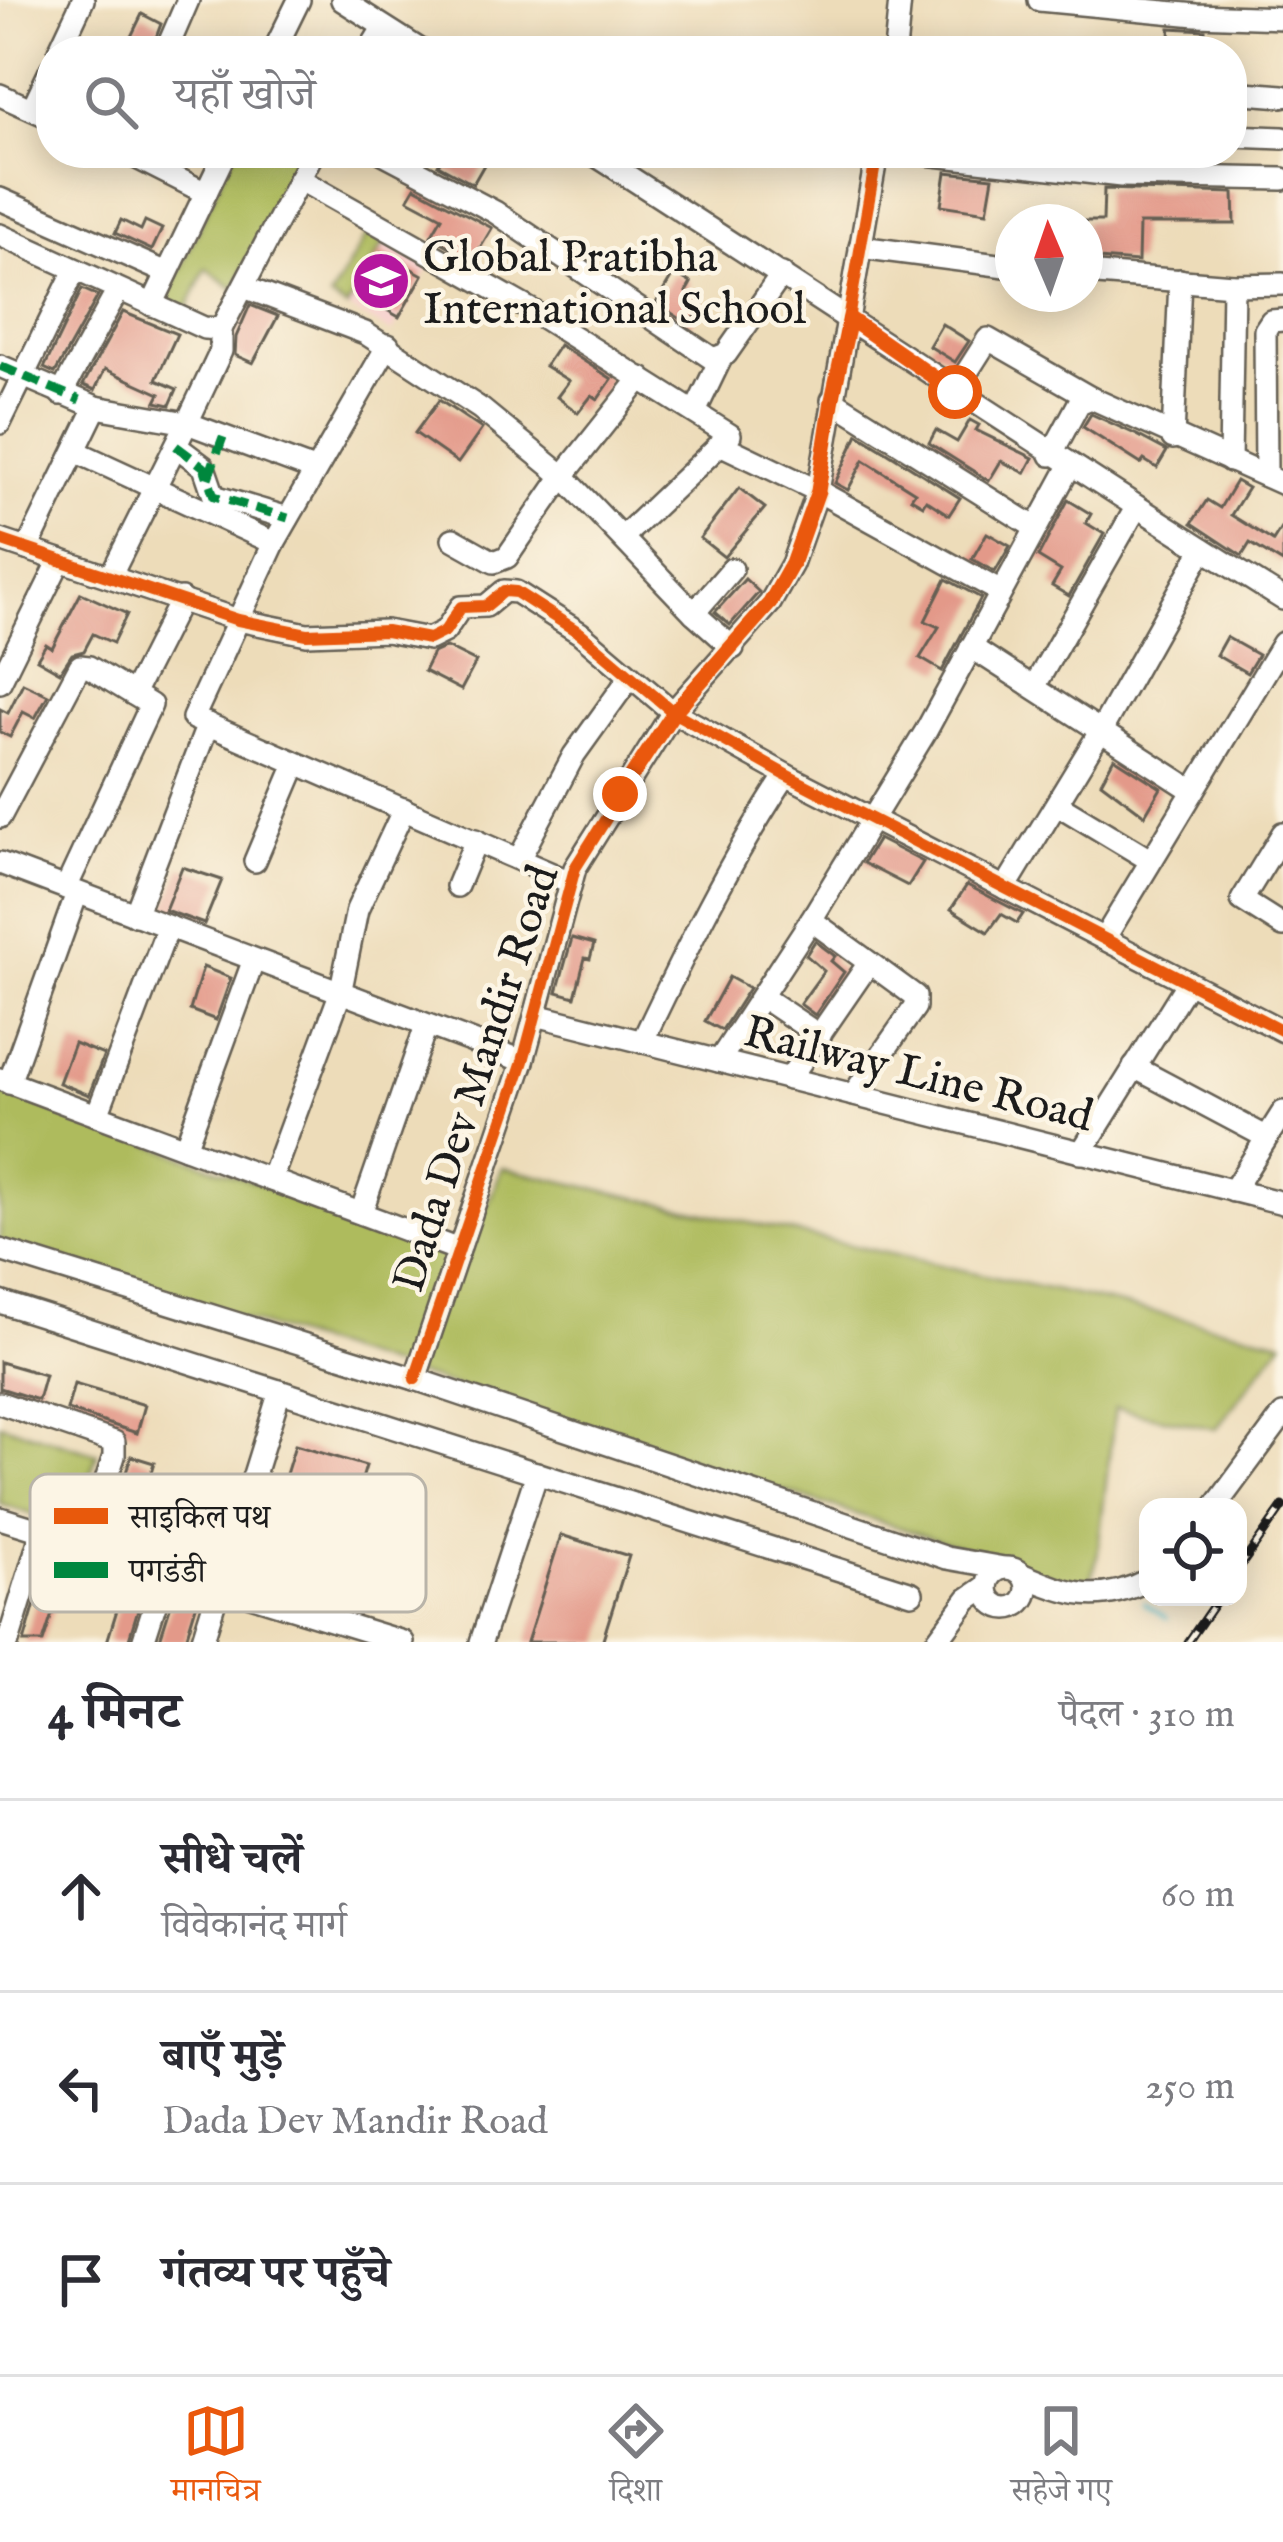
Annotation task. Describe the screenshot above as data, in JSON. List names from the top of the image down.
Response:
{
  "streets": {
    "street": ["Railway Line Road", "Dada Dev Mandir Road"]
  },
  "crossings": [
    ["Railway Line Road", "Dada Dev Mandir Road"]
  ],
  "places": {
    "school or university": ["Global Pratibha International School"]
  },
  "legend": ["साइकिल पथ", "पगडंडी"],
  "north": "top",
  "page": {
    "search": "यहाँ खोजें",
    "heading": ["4 मिनट", "पैदल · 310 m"],
    "list": [
      ["सीधे चलें", "विवेकानंद मार्ग", "60 m"],
      ["बाएँ मुड़ें", "Dada Dev Mandir Road", "250 m"],
      "गंतव्य पर पहुँचे"
    ],
    "nav": ["मानचित्र", "दिशा", "सहेजे गए"]
  }
}
